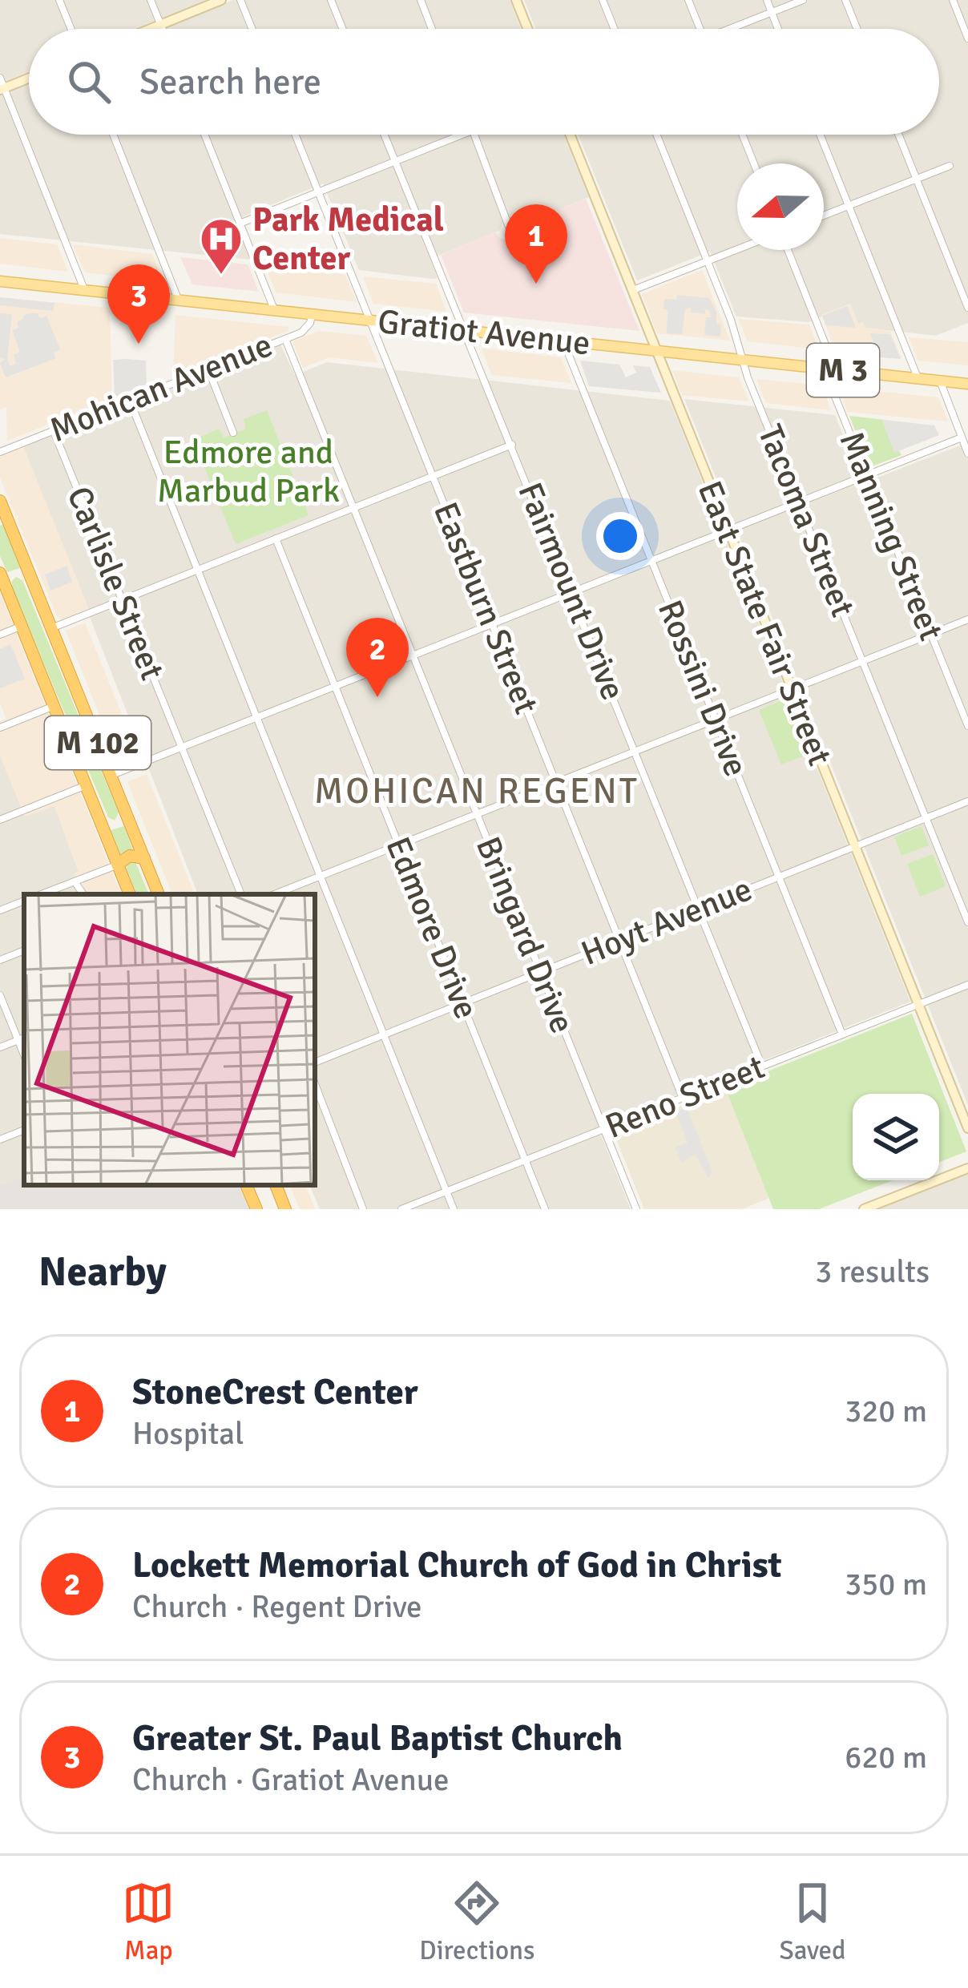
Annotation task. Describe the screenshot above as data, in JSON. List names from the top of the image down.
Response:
{
  "streets": {
    "highway": ["M 102"],
    "main road": ["Gratiot Avenue", "M 3"],
    "street": [
      "Mohican Avenue",
      "Tacoma Street",
      "Manning Street",
      "Carlisle Street",
      "Fairmount Drive",
      "Eastburn Street",
      "East State Fair Street",
      "Rossini Drive",
      "Hoyt Avenue",
      "Edmore Drive",
      "Bringard Drive",
      "Reno Street"
    ]
  },
  "crossings": [
    ["Gratiot Avenue", "Mohican Avenue"],
    ["Gratiot Avenue", "Tacoma Street"],
    ["Gratiot Avenue", "Manning Street"],
    ["Gratiot Avenue", "Fairmount Drive"],
    ["Gratiot Avenue", "Eastburn Street"],
    ["Gratiot Avenue", "East State Fair Street"],
    ["Gratiot Avenue", "Rossini Drive"],
    ["Mohican Avenue", "Carlisle Street"],
    ["Mohican Avenue", "Bringard Drive"],
    ["Tacoma Street", "Hoyt Avenue"],
    ["Fairmount Drive", "Hoyt Avenue"],
    ["Fairmount Drive", "Reno Street"],
    ["Eastburn Street", "Hoyt Avenue"],
    ["Eastburn Street", "Reno Street"],
    ["East State Fair Street", "Hoyt Avenue"],
    ["East State Fair Street", "Reno Street"],
    ["Rossini Drive", "Hoyt Avenue"],
    ["Rossini Drive", "Reno Street"],
    ["Hoyt Avenue", "Edmore Drive"],
    ["Hoyt Avenue", "Bringard Drive"],
    ["Edmore Drive", "Reno Street"],
    ["Bringard Drive", "Reno Street"]
  ],
  "districts": ["MOHICAN REGENT"],
  "parks": ["Edmore and Marbud Park"],
  "places": {
    "hospital": ["Park Medical Center"]
  },
  "north": "left",
  "page": {
    "search": "Search here",
    "pins": ["1", "3", "2"],
    "heading": ["Nearby", "3 results"],
    "list": [
      {
        "mark": "1",
        "name": "StoneCrest Center",
        "note": "Hospital",
        "value": "320 m"
      },
      {
        "mark": "2",
        "name": "Lockett Memorial Church of God in Christ",
        "note": "Church · Regent Drive",
        "value": "350 m"
      },
      {
        "mark": "3",
        "name": "Greater St. Paul Baptist Church",
        "note": "Church · Gratiot Avenue",
        "value": "620 m"
      }
    ],
    "nav": ["Map", "Directions", "Saved"]
  }
}
